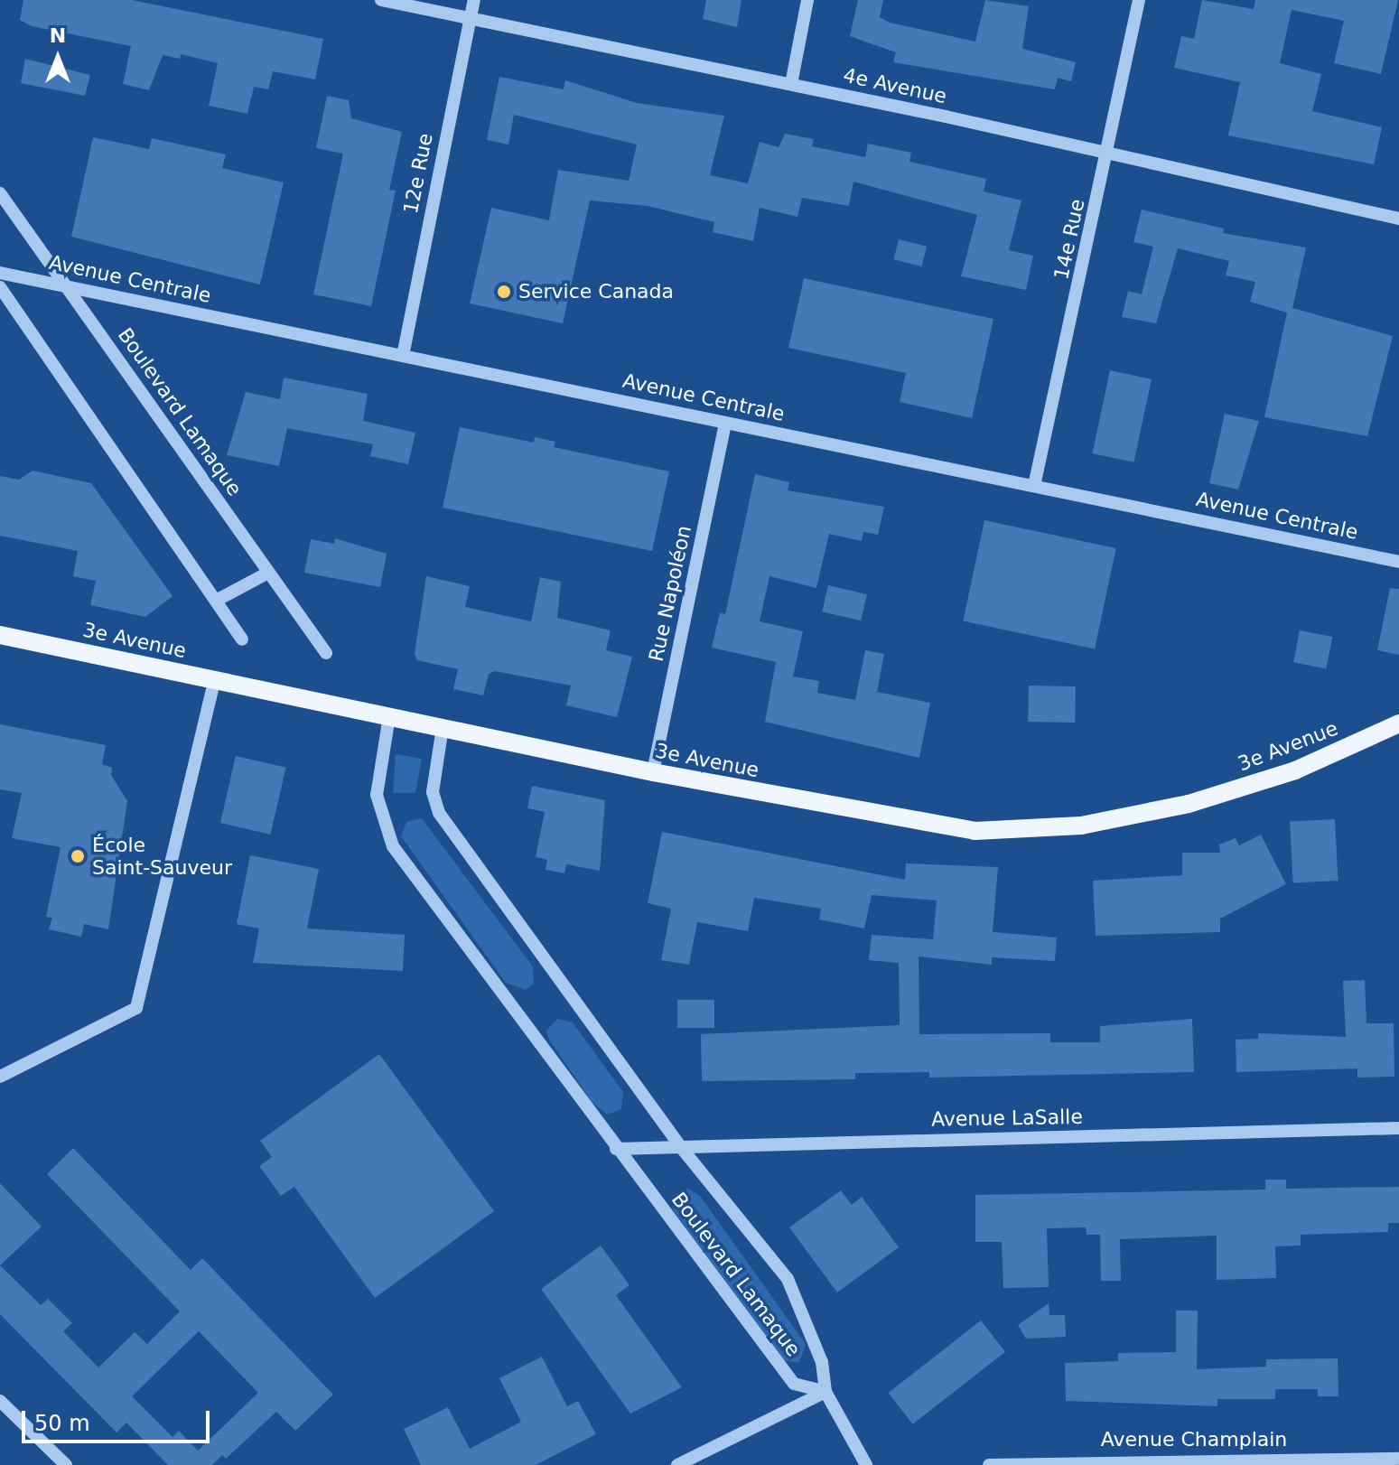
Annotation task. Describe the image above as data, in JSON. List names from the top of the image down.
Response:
{
  "streets": {
    "main road": ["3e Avenue"],
    "street": [
      "4e Avenue",
      "12e Rue",
      "14e Rue",
      "Avenue Centrale",
      "Boulevard Lamaque",
      "Rue Napoléon",
      "Avenue LaSalle",
      "Avenue Champlain"
    ]
  },
  "crossings": [
    ["4e Avenue", "12e Rue"],
    ["4e Avenue", "14e Rue"],
    ["12e Rue", "Avenue Centrale"],
    ["14e Rue", "Avenue Centrale"],
    ["Avenue Centrale", "Boulevard Lamaque"],
    ["Avenue Centrale", "Rue Napoléon"],
    ["Boulevard Lamaque", "3e Avenue"],
    ["Boulevard Lamaque", "Avenue LaSalle"],
    ["Rue Napoléon", "3e Avenue"]
  ],
  "places": ["Service Canada", "École Saint-Sauveur"],
  "scale_bar": "50 m",
  "north": "top"
}
